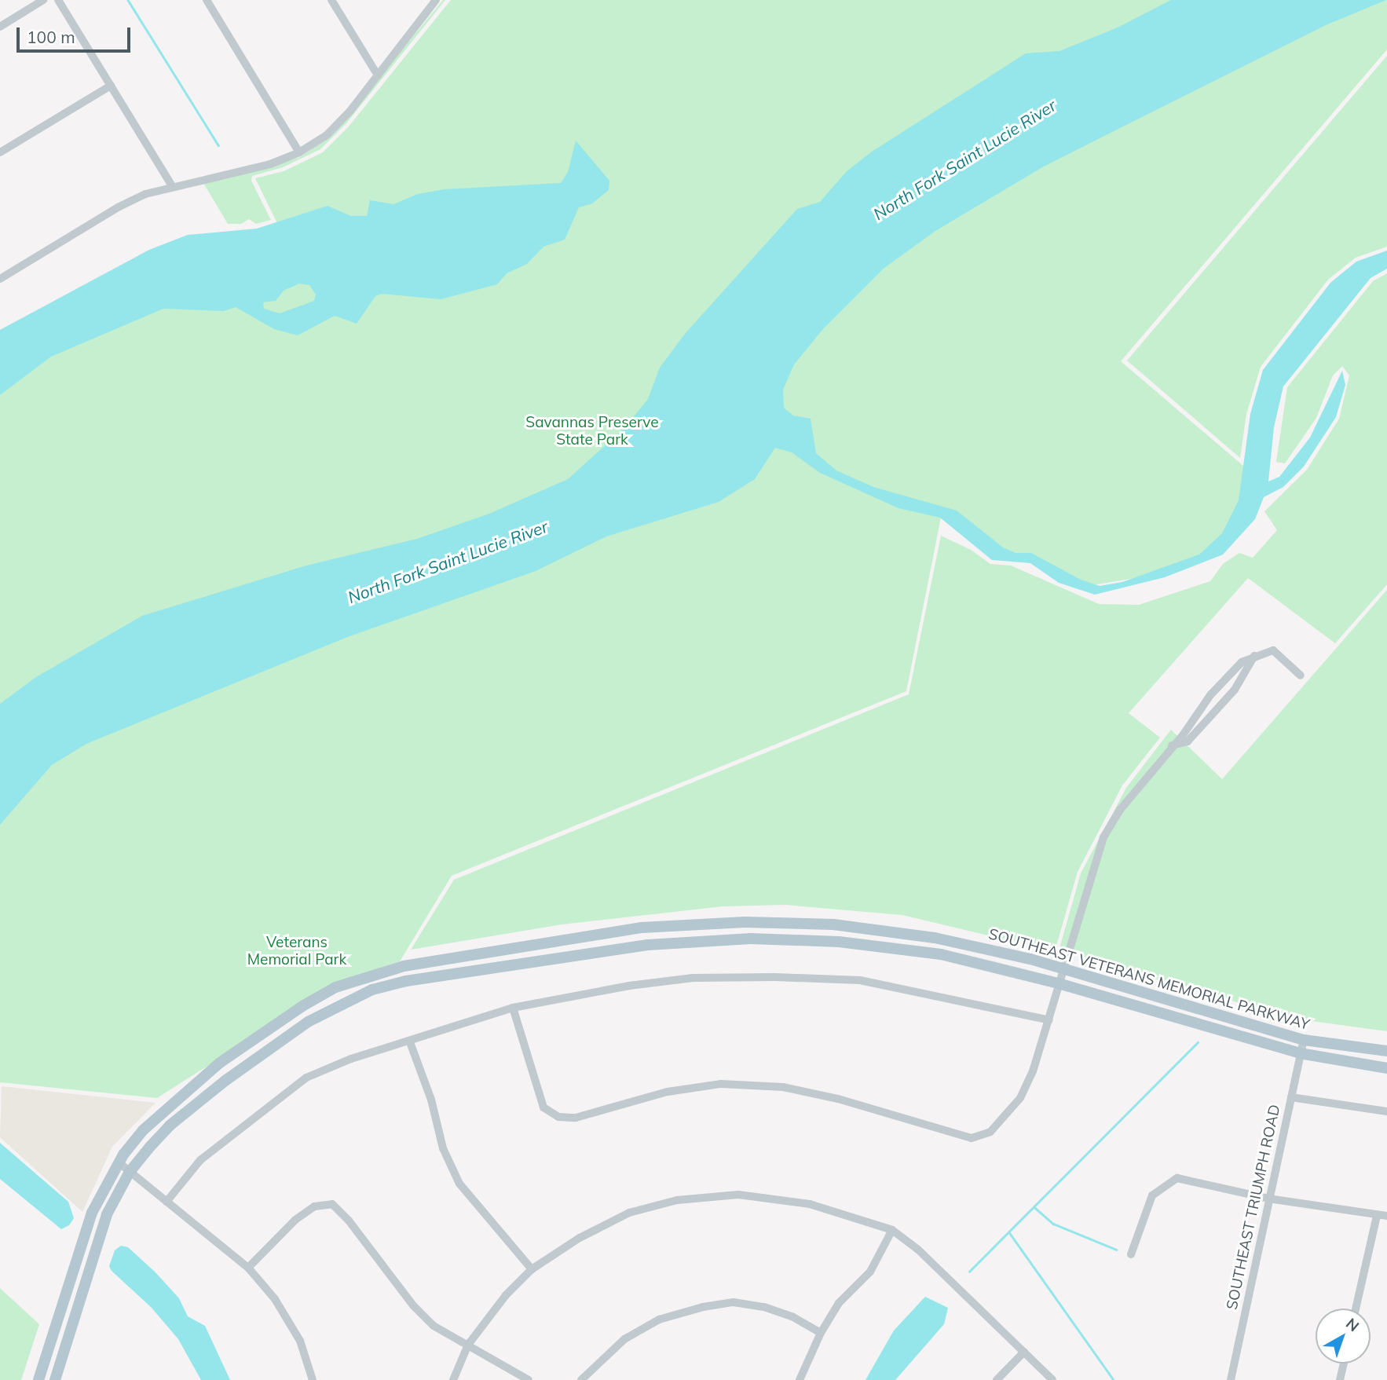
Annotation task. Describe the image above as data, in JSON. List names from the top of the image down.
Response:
{
  "streets": {
    "main road": ["SOUTHEAST VETERANS MEMORIAL PARKWAY"],
    "street": ["SOUTHEAST TRIUMPH ROAD"]
  },
  "crossings": [
    ["SOUTHEAST VETERANS MEMORIAL PARKWAY", "SOUTHEAST TRIUMPH ROAD"]
  ],
  "water": ["North Fork Saint Lucie River"],
  "parks": ["Savannas Preserve State Park", "Veterans Memorial Park"],
  "scale_bar": "100 m",
  "north": "top right"
}
